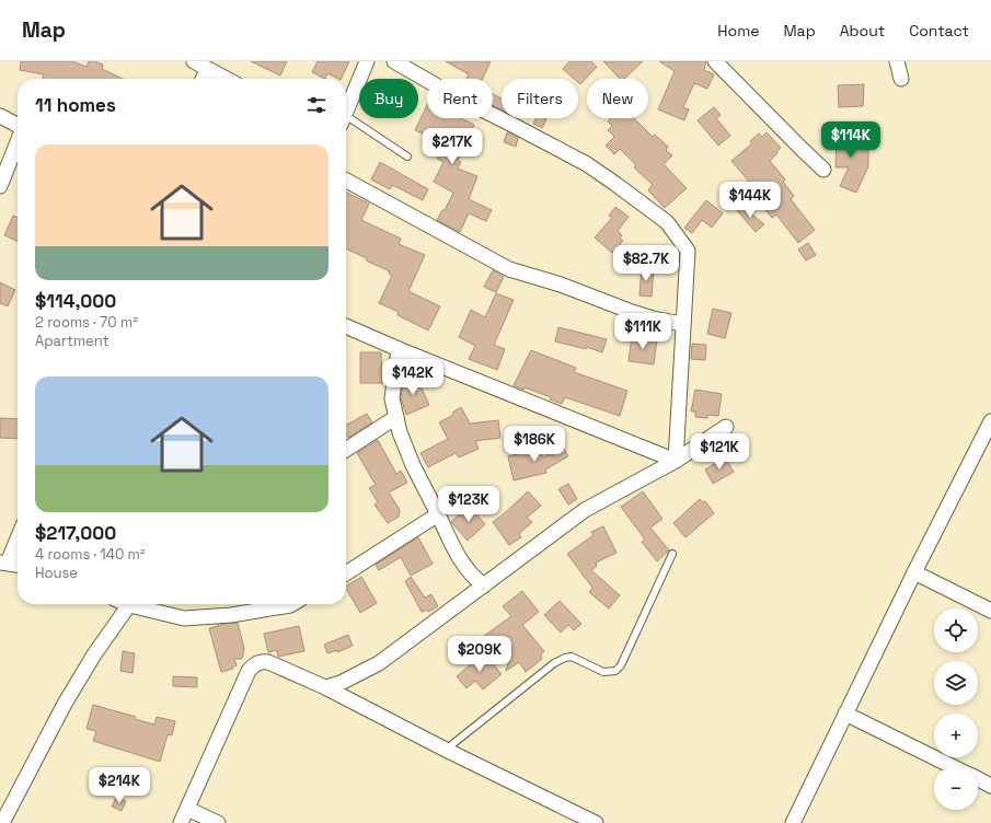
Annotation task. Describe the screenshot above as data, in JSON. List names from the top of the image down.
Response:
{
  "page": {
    "header": "Map",
    "nav": [
      "Home",
      "Map",
      "About",
      "Contact"
    ],
    "chip": [
      "Buy",
      "Rent",
      "Filters",
      "New"
    ],
    "heading": "11 homes",
    "price": [
      "$114K",
      "$217K",
      "$144K",
      "$82.7K",
      "$111K",
      "$142K",
      "$186K",
      "$121K",
      "$123K",
      "$209K",
      "$214K"
    ],
    "list": [
      {
        "name": "$114,000",
        "note": "2 rooms · 70 m² · Apartment"
      },
      {
        "name": "$217,000",
        "note": "4 rooms · 140 m² · House"
      }
    ],
    "map_buttons": ["+", "−"]
  }
}
